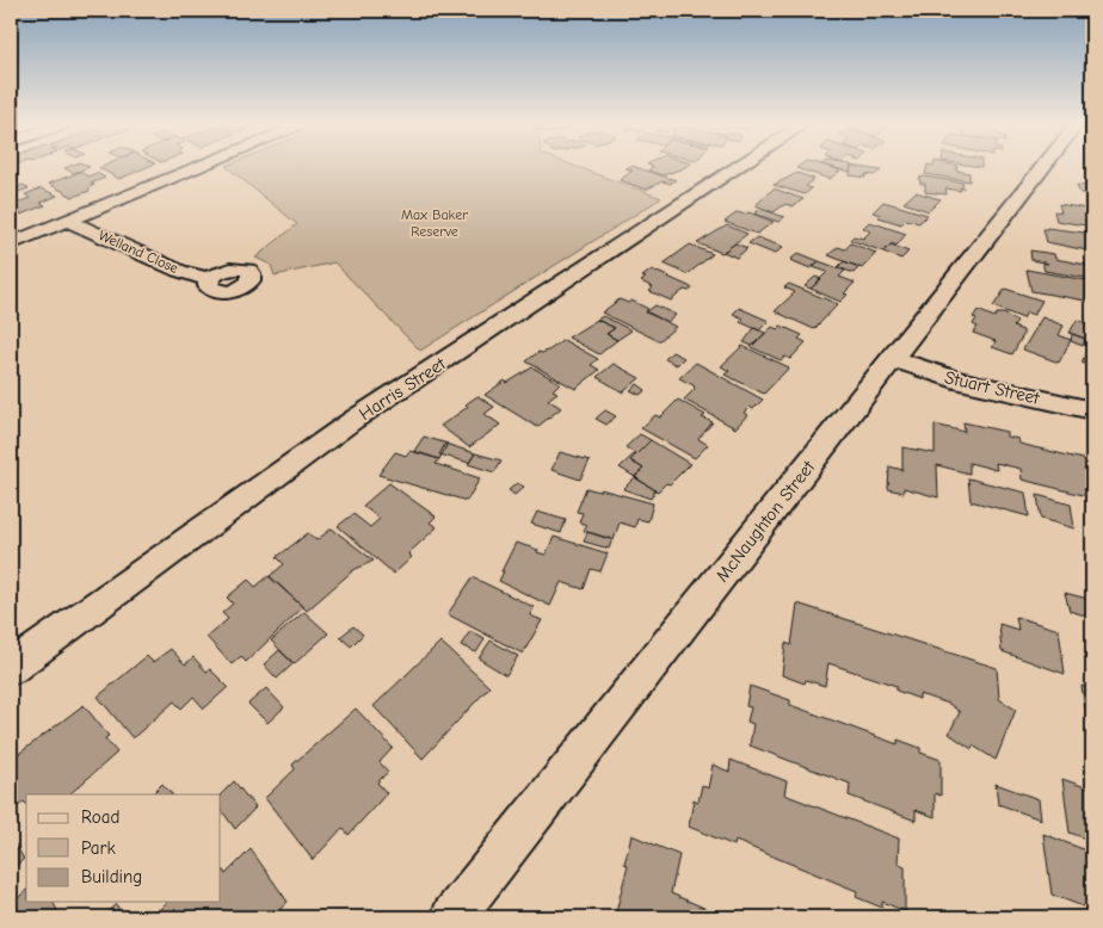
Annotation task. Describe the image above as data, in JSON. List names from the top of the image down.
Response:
{
  "streets": {
    "street": [
      "Welland Close",
      "Stuart Street",
      "Harris Street",
      "McNaughton Street"
    ]
  },
  "crossings": [
    ["Stuart Street", "McNaughton Street"]
  ],
  "parks": ["Max Baker Reserve"],
  "legend": ["Road", "Park", "Building"]
}
